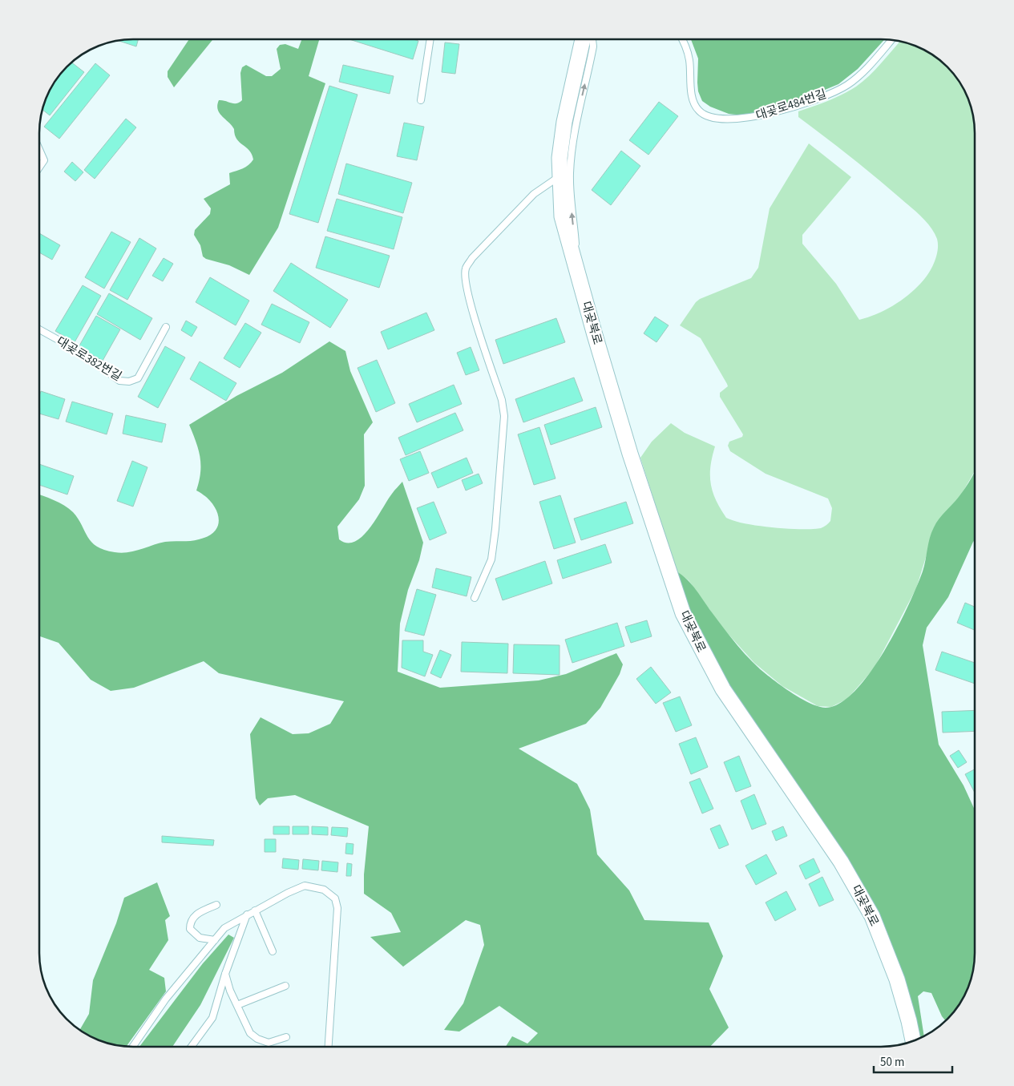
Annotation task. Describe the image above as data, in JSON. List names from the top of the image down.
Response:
{
  "streets": {
    "street": ["대곶북로"],
    "lane": ["대곶로484번길", "대곶로382번길"]
  },
  "scale_bar": "50 m"
}
